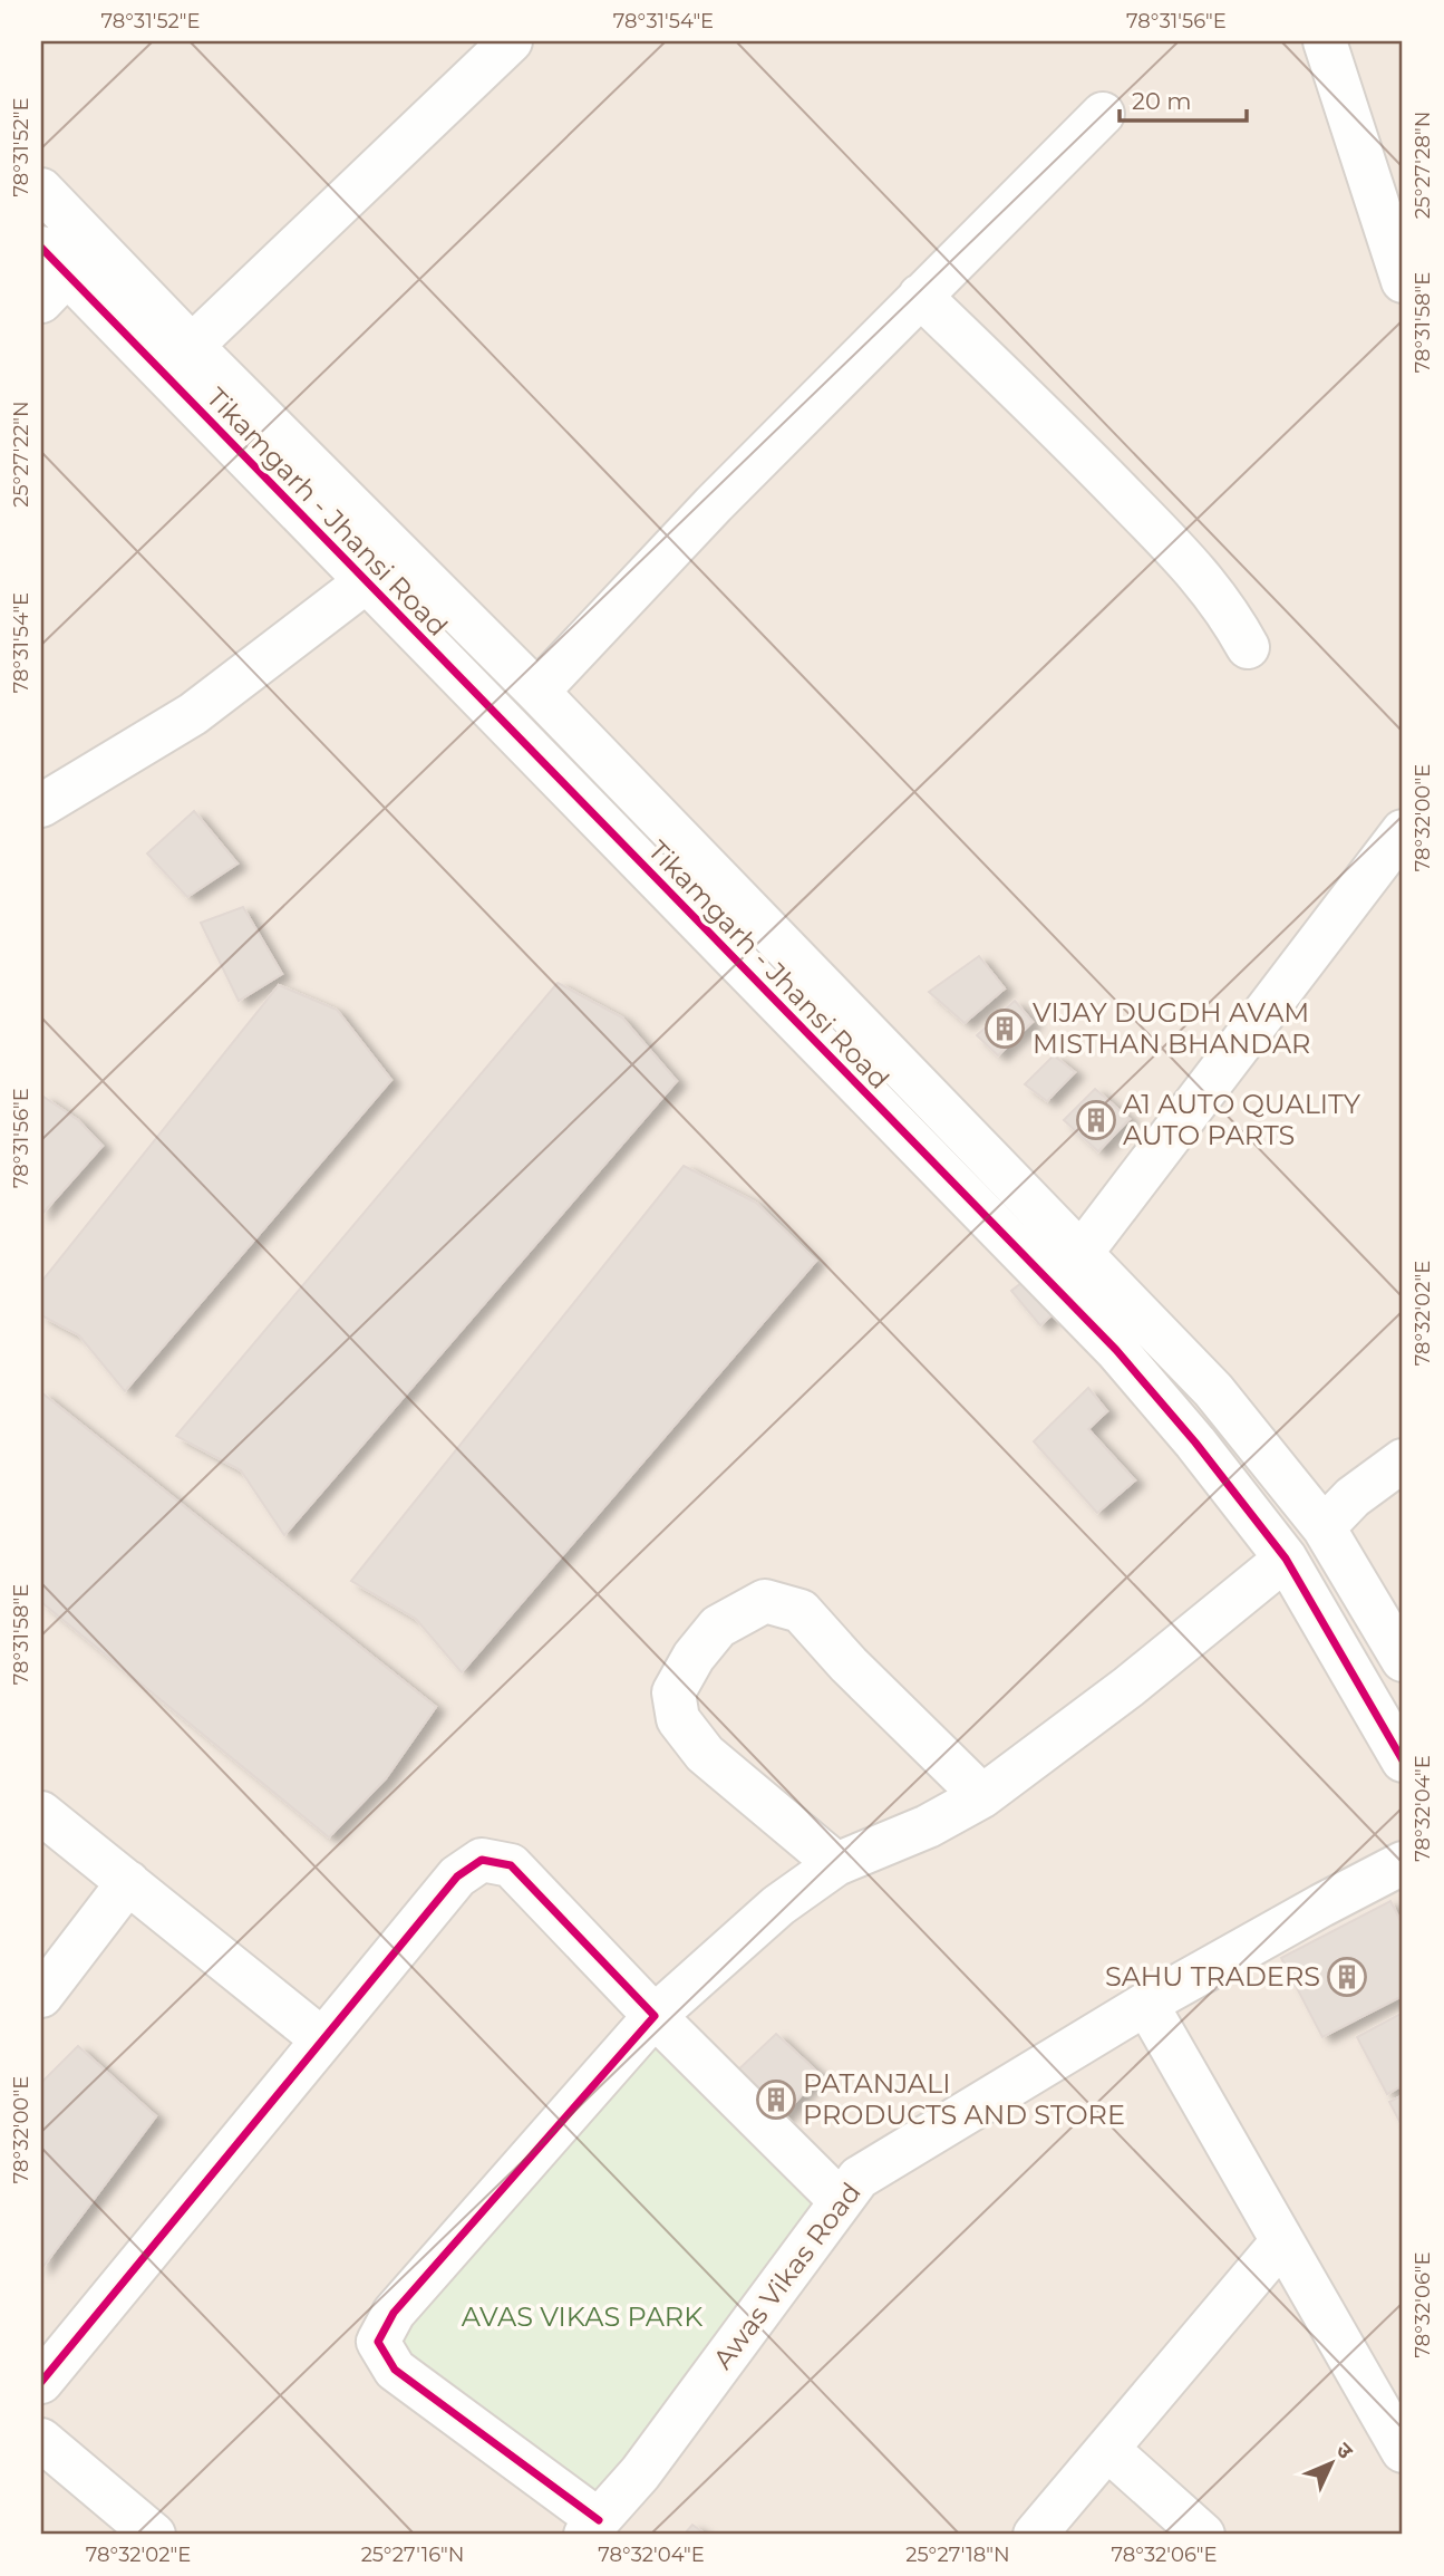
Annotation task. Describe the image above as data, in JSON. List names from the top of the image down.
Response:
{
  "streets": {
    "street": ["Tikamgarh - Jhansi Road", "Awas Vikas Road"]
  },
  "parks": ["AVAS VIKAS PARK"],
  "places": {
    "building": [
      "VIJAY DUGDH AVAM MISTHAN BHANDAR",
      "A1 AUTO QUALITY AUTO PARTS",
      "SAHU TRADERS",
      "PATANJALI PRODUCTS AND STORE"
    ]
  },
  "scale_bar": "20 m",
  "north": "top right",
  "coordinates": [
    "78°31'52\"E",
    "78°31'54\"E",
    "78°31'56\"E",
    "25°27'28\"N",
    "78°31'58\"E",
    "25°27'22\"N",
    "78°32'00\"E",
    "78°32'02\"E",
    "78°32'04\"E",
    "78°32'06\"E",
    "25°27'16\"N",
    "25°27'18\"N"
  ]
}
